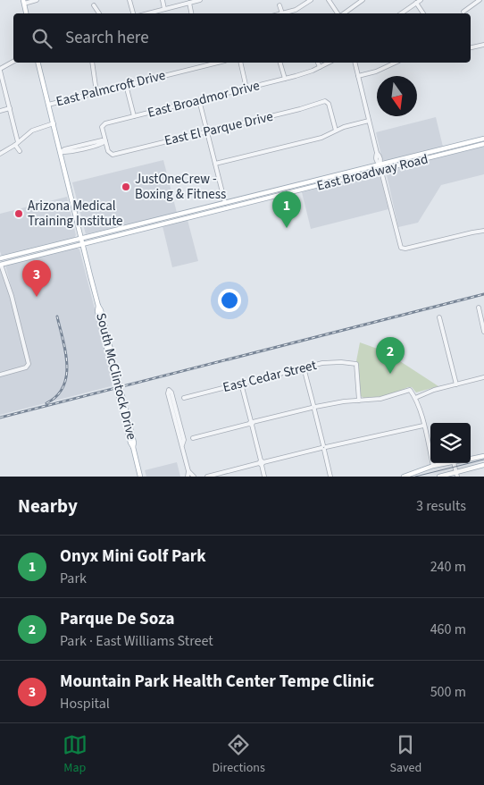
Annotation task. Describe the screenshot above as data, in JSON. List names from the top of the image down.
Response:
{
  "streets": {
    "main road": ["East Broadway Road", "South McClintock Drive"],
    "street": [
      "East Palmcroft Drive",
      "East Broadmor Drive",
      "East El Parque Drive",
      "East Cedar Street"
    ]
  },
  "crossings": [
    ["East Palmcroft Drive", "South McClintock Drive"],
    ["East Broadmor Drive", "East El Parque Drive"],
    ["East Broadway Road", "South McClintock Drive"]
  ],
  "places": ["JustOneCrew - Boxing & Fitness", "Arizona Medical Training Institute"],
  "north": "bottom",
  "page": {
    "search": "Search here",
    "pins": ["1", "3", "2"],
    "heading": ["Nearby", "3 results"],
    "list": [
      {
        "mark": "1",
        "name": "Onyx Mini Golf Park",
        "note": "Park",
        "value": "240 m"
      },
      {
        "mark": "2",
        "name": "Parque De Soza",
        "note": "Park · East Williams Street",
        "value": "460 m"
      },
      {
        "mark": "3",
        "name": "Mountain Park Health Center Tempe Clinic",
        "note": "Hospital",
        "value": "500 m"
      }
    ],
    "nav": ["Map", "Directions", "Saved"]
  }
}
